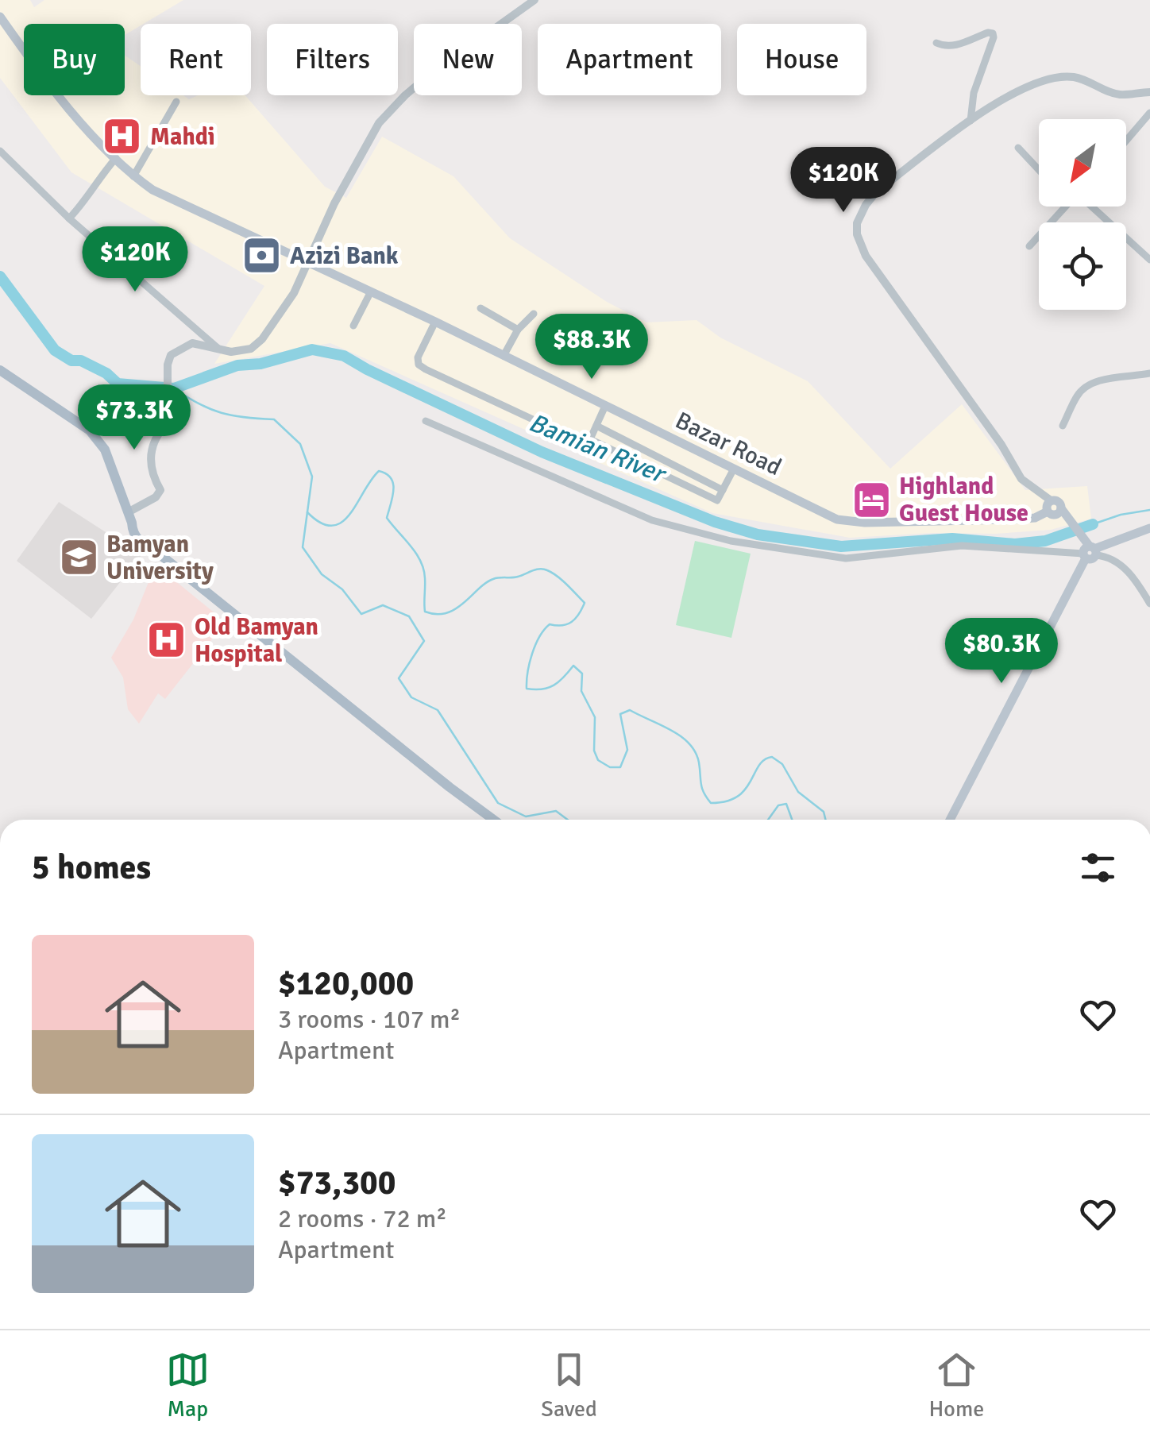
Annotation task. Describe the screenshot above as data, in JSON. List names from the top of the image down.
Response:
{
  "streets": {
    "main road": ["Bazar Road"]
  },
  "water": ["Bamian River"],
  "places": {
    "hospital": ["Mahdi", "Old Bamyan Hospital"],
    "bank": ["Azizi Bank"],
    "hotel": ["Highland Guest House"],
    "school or university": ["Bamyan University"]
  },
  "north": "bottom left",
  "page": {
    "chip": [
      "Buy",
      "Rent",
      "Filters",
      "New",
      "Apartment",
      "House"
    ],
    "price": [
      "$120K",
      "$120K",
      "$88.3K",
      "$73.3K",
      "$80.3K"
    ],
    "heading": "5 homes",
    "list": [
      {
        "name": "$120,000",
        "note": "3 rooms · 107 m² · Apartment"
      },
      {
        "name": "$73,300",
        "note": "2 rooms · 72 m² · Apartment"
      }
    ],
    "tabs": ["Map", "Saved", "Home"]
  }
}
